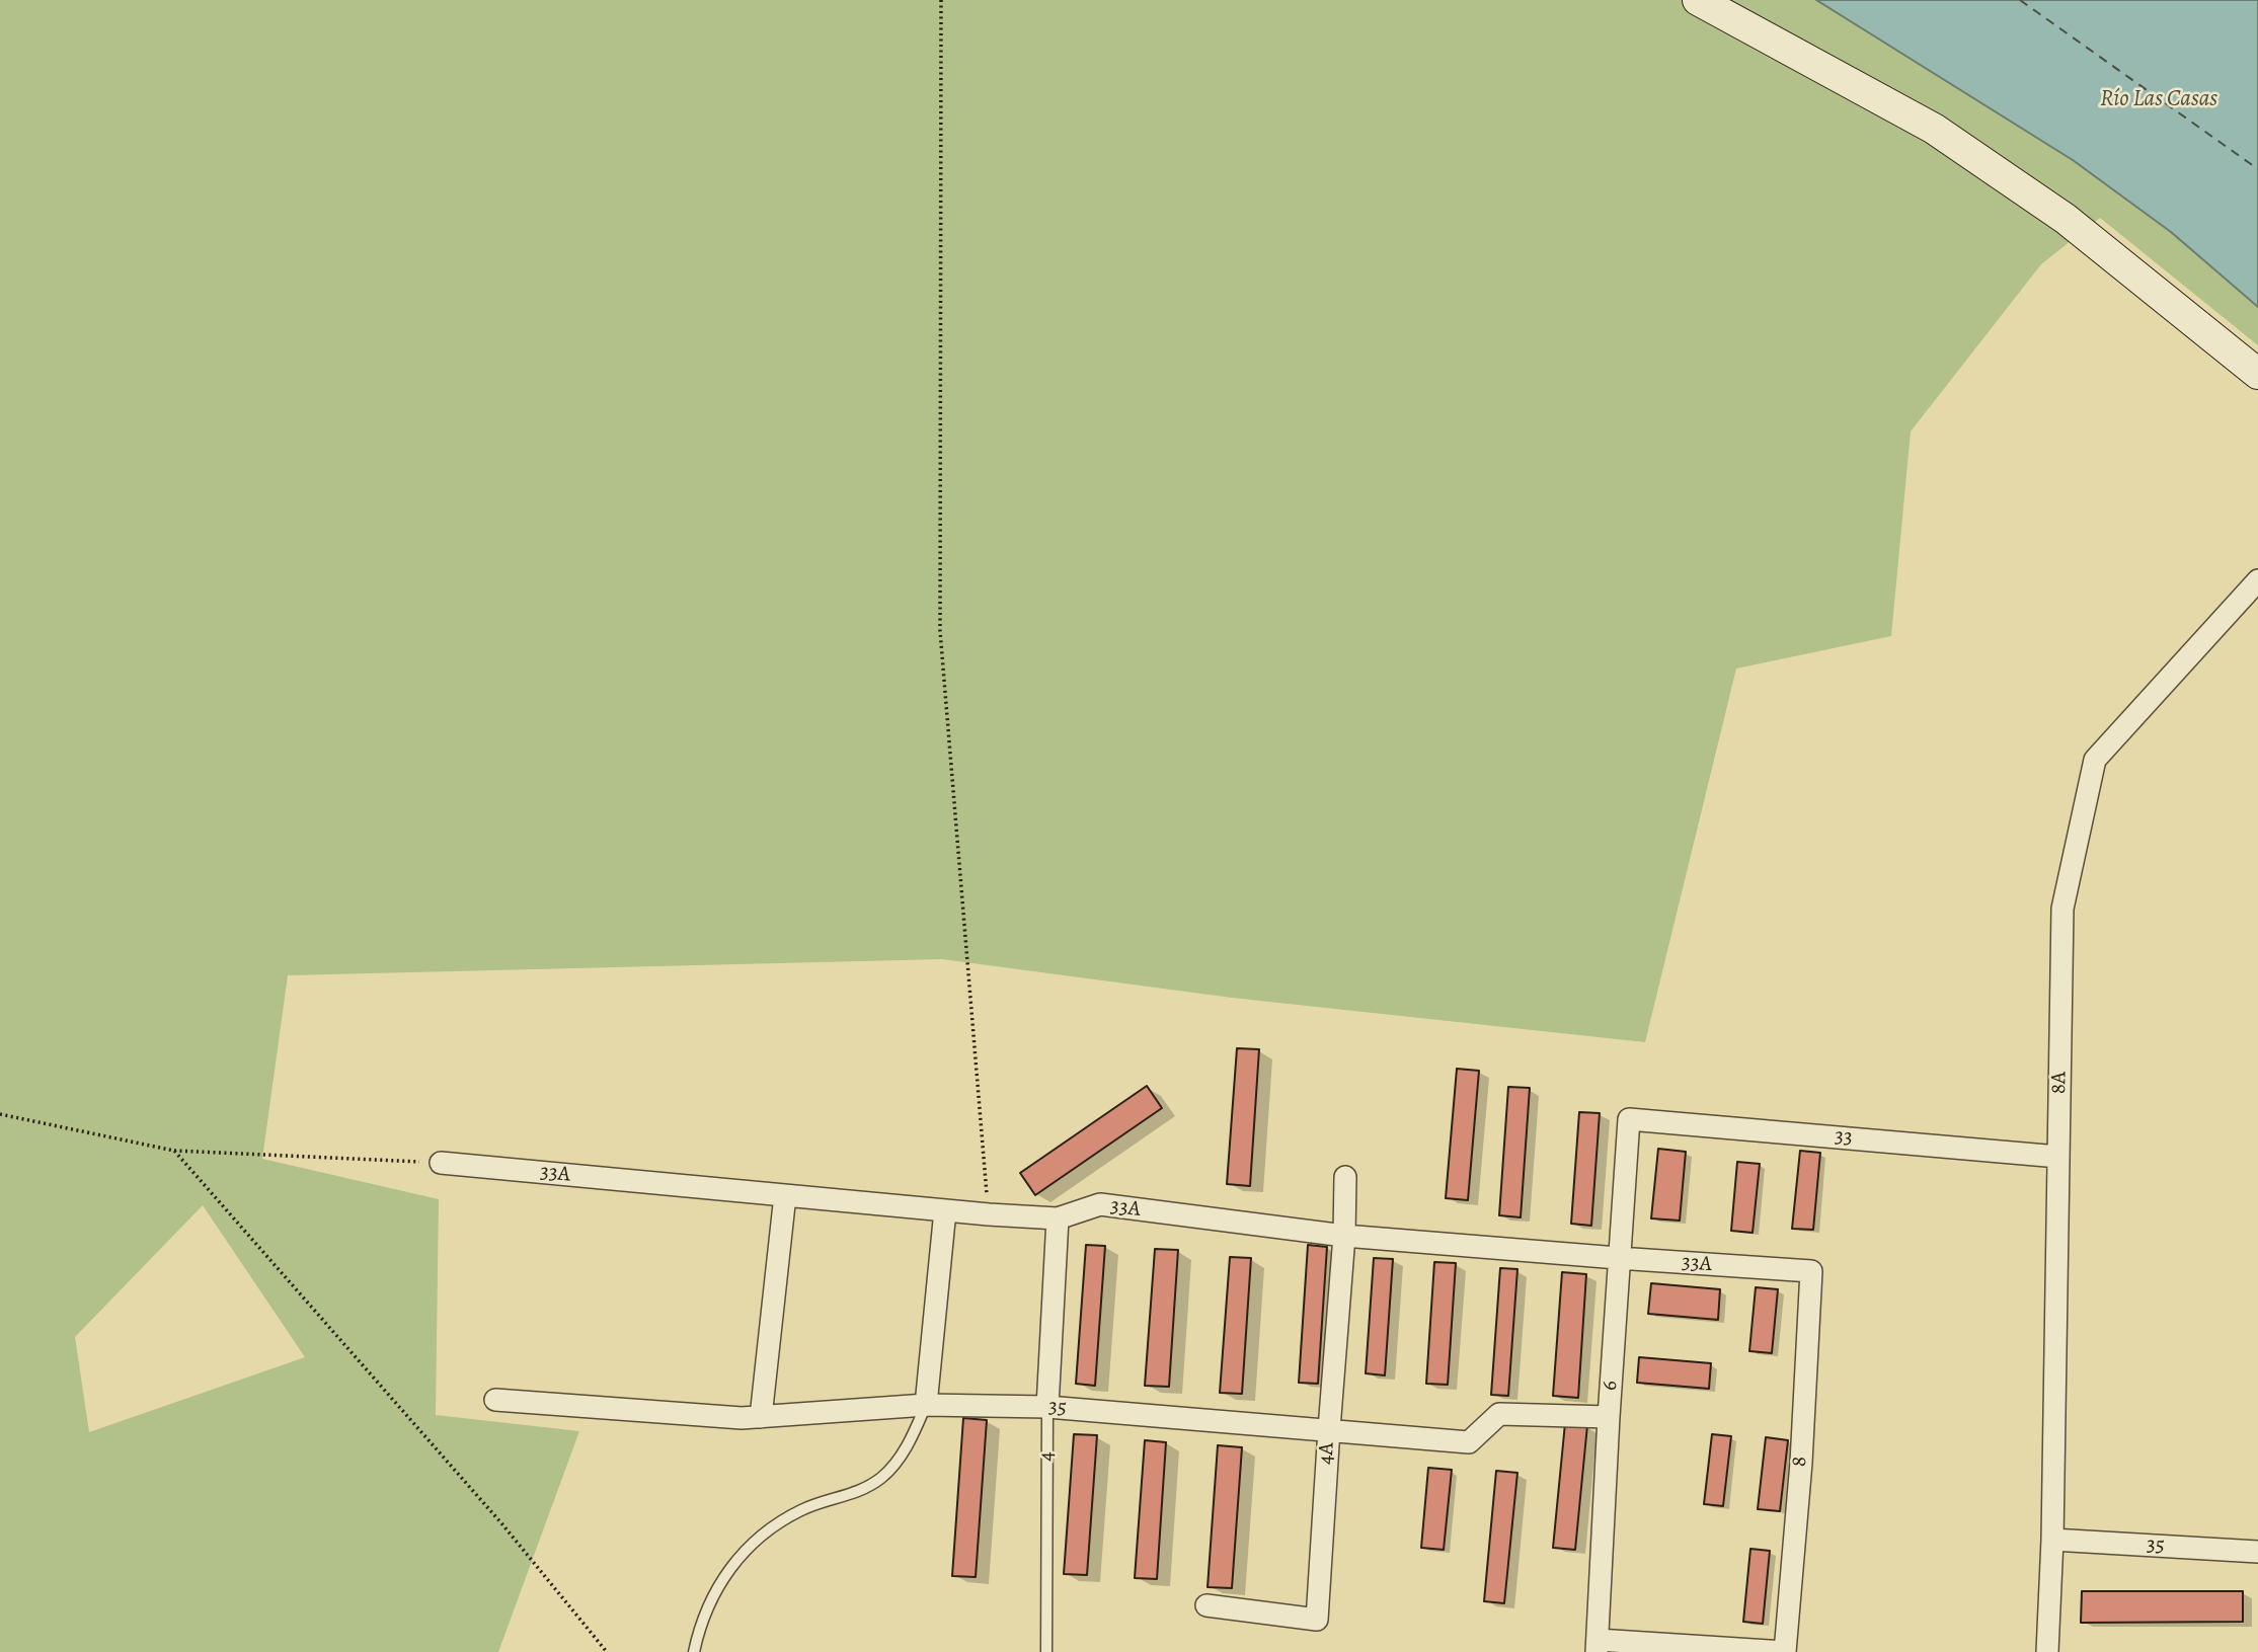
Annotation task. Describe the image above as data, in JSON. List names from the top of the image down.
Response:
{
  "streets": {
    "street": [
      "8A",
      "33",
      "33A",
      "6",
      "35",
      "4A",
      "4",
      "8"
    ]
  },
  "crossings": [
    ["8A", "33"],
    ["8A", "35"],
    ["33", "6"],
    ["33A", "6"],
    ["33A", "4A"],
    ["33A", "4"],
    ["33A", "8"],
    ["6", "35"],
    ["35", "4A"],
    ["35", "4"]
  ],
  "water": ["Río Las Casas"]
}
